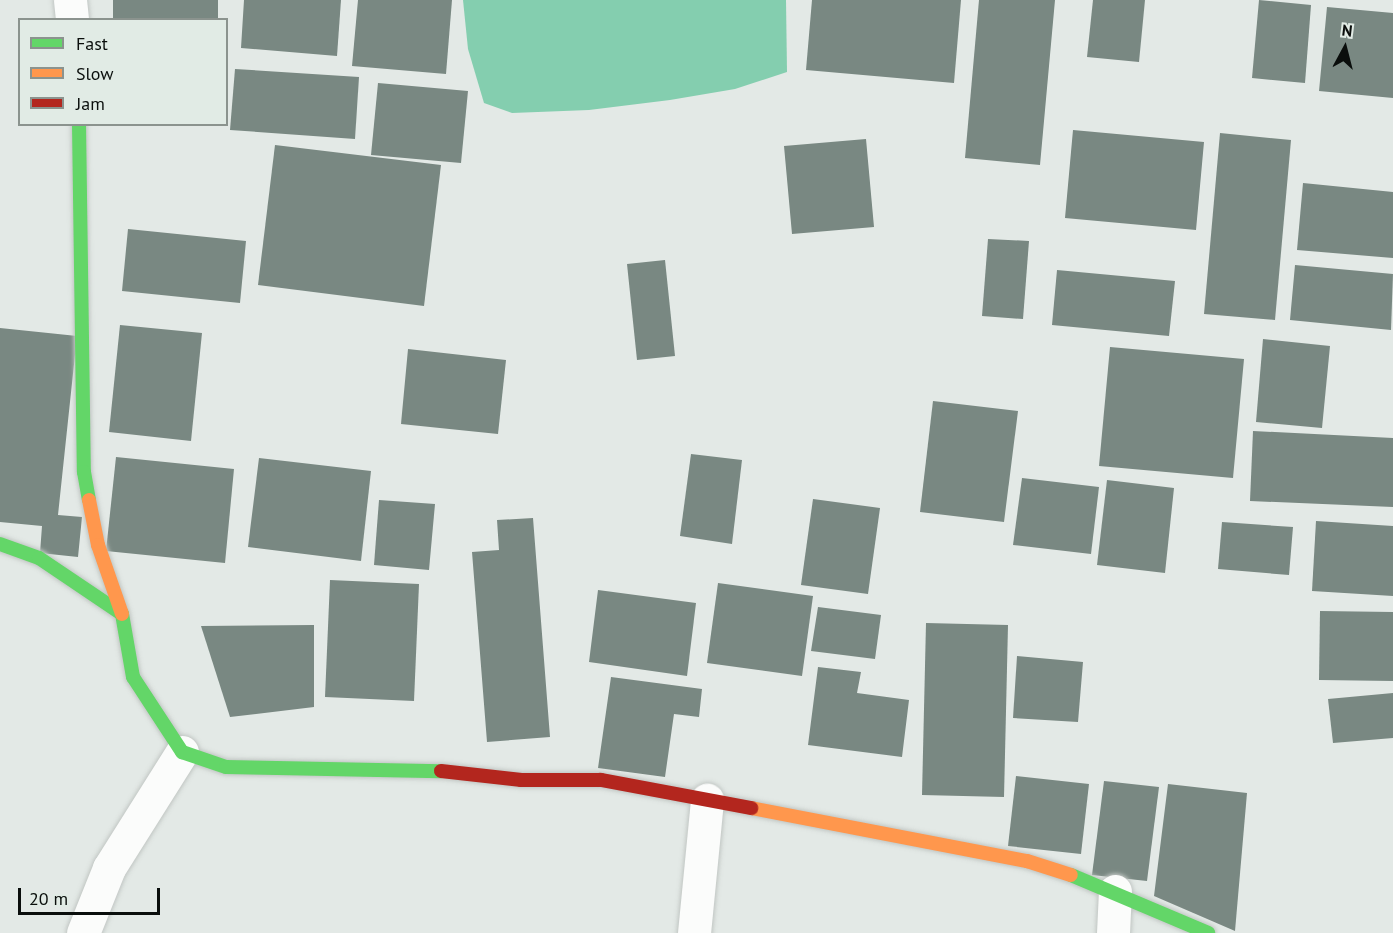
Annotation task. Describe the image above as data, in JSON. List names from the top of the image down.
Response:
{
  "legend": ["Fast", "Slow", "Jam"],
  "scale_bar": "20 m",
  "north": "top"
}
